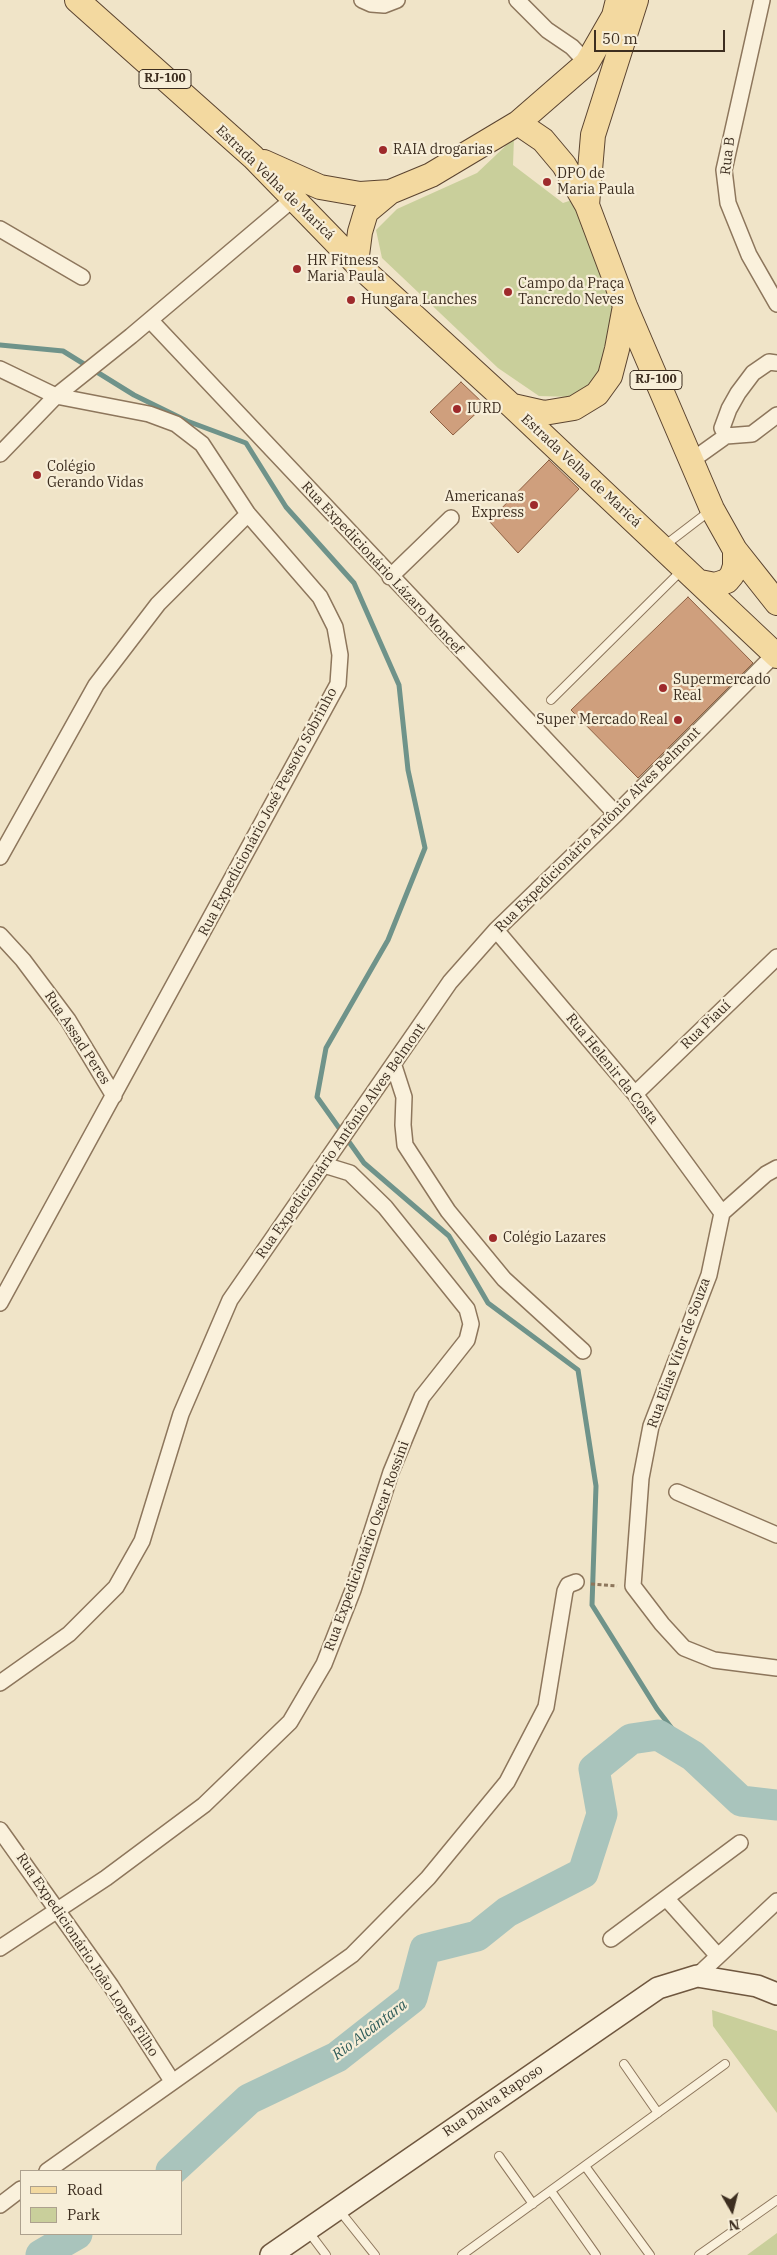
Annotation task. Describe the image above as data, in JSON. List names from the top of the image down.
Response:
{
  "streets": {
    "main road": ["RJ-100", "Estrada Velha de Maricá"],
    "street": [
      "Rua B",
      "Rua Expedicionário Lázaro Moncef",
      "Rua Expedicionário José Pessoto Sobrinho",
      "Rua Expedicionário Antônio Alves Belmont",
      "Rua Piauí",
      "Rua Assad Peres",
      "Rua Helenir da Costa",
      "Rua Elias Vítor de Souza",
      "Rua Expedicionário Oscar Rossini",
      "Rua Expedicionário João Lopes Filho",
      "Rua Dalva Raposo"
    ]
  },
  "crossings": [
    ["RJ-100", "Estrada Velha de Maricá"],
    ["Estrada Velha de Maricá", "Rua Expedicionário Antônio Alves Belmont"],
    ["Rua Expedicionário Lázaro Moncef", "Rua Expedicionário Antônio Alves Belmont"],
    ["Rua Expedicionário José Pessoto Sobrinho", "Rua Assad Peres"],
    ["Rua Expedicionário Antônio Alves Belmont", "Rua Helenir da Costa"],
    ["Rua Expedicionário Antônio Alves Belmont", "Rua Expedicionário Oscar Rossini"],
    ["Rua Piauí", "Rua Helenir da Costa"],
    ["Rua Helenir da Costa", "Rua Elias Vítor de Souza"],
    ["Rua Expedicionário Oscar Rossini", "Rua Expedicionário João Lopes Filho"]
  ],
  "water": ["Rio Alcântara"],
  "places": [
    "RAIA drogarias",
    "DPO de Maria Paula",
    "HR Fitness Maria Paula",
    "Campo da Praça Tancredo Neves",
    "Hungara Lanches",
    "IURD",
    "Colégio Gerando Vidas",
    "Americanas Express",
    "Supermercado Real",
    "Super Mercado Real",
    "Colégio Lazares"
  ],
  "legend": ["Road", "Park"],
  "scale_bar": "50 m",
  "north": "bottom"
}
